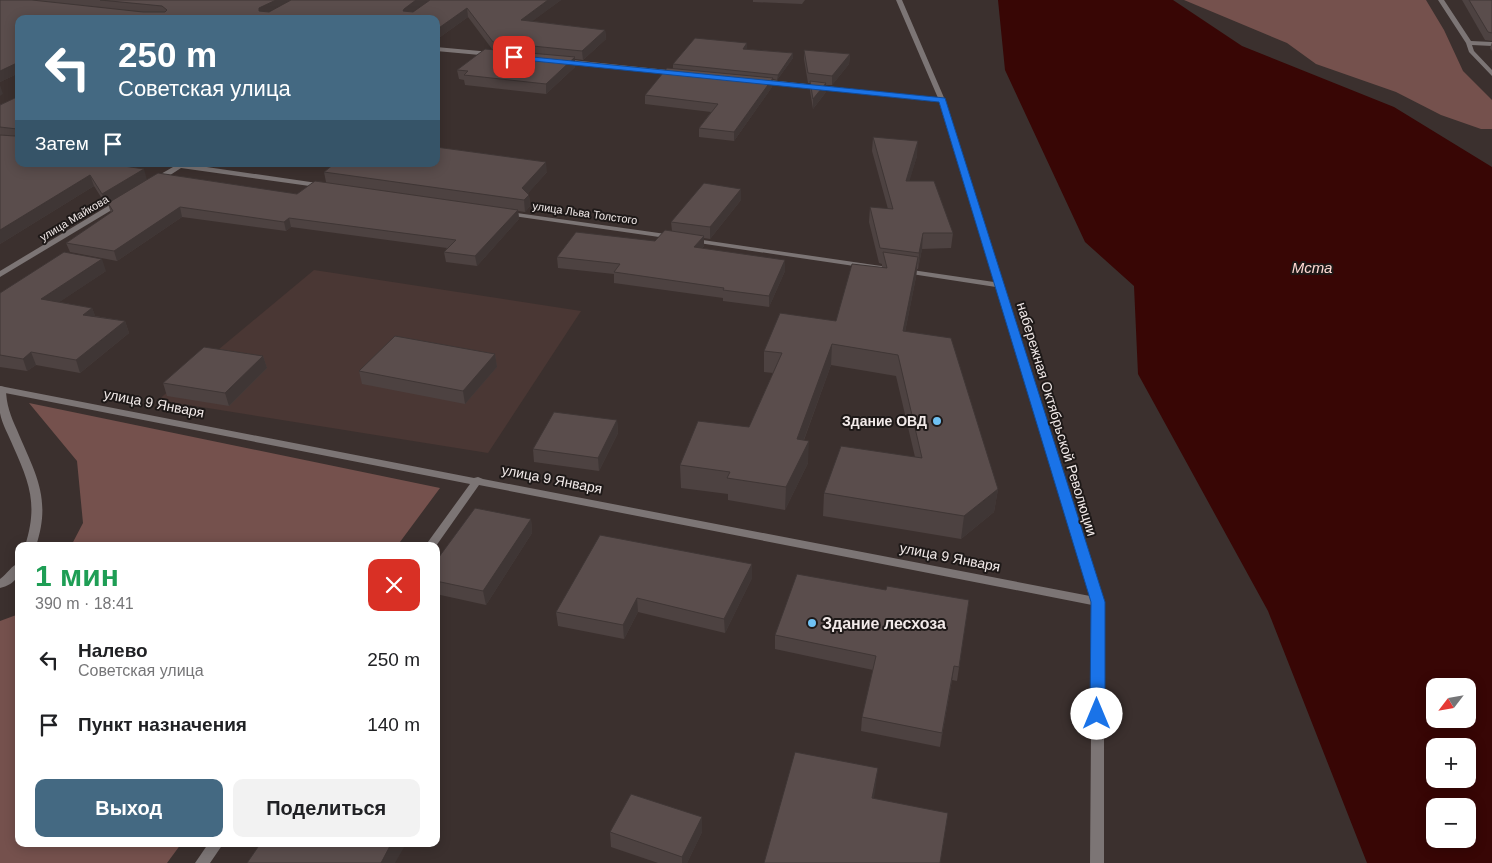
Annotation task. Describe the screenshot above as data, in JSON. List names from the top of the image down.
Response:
{
  "streets": {
    "street": [
      "улица Льва Толстого",
      "улица Майкова",
      "улица 9 Января",
      "набережная Октябрьской Революции"
    ]
  },
  "crossings": [
    ["улица Льва Толстого", "набережная Октябрьской Революции"],
    ["улица 9 Января", "набережная Октябрьской Революции"]
  ],
  "water": ["Мста"],
  "places": ["Здание ОВД", "Здание лесхоза"],
  "north": "bottom left",
  "page": {
    "turn": ["250 m", "Советская улица"],
    "then": "Затем",
    "heading": ["1 мин", "390 m · 18:41"],
    "list": [
      {
        "name": "Налево",
        "note": "Советская улица",
        "value": "250 m"
      },
      {
        "name": "Пункт назначения",
        "value": "140 m"
      }
    ],
    "map_buttons": ["+", "−"],
    "buttons": ["Выход", "Поделиться"]
  }
}
